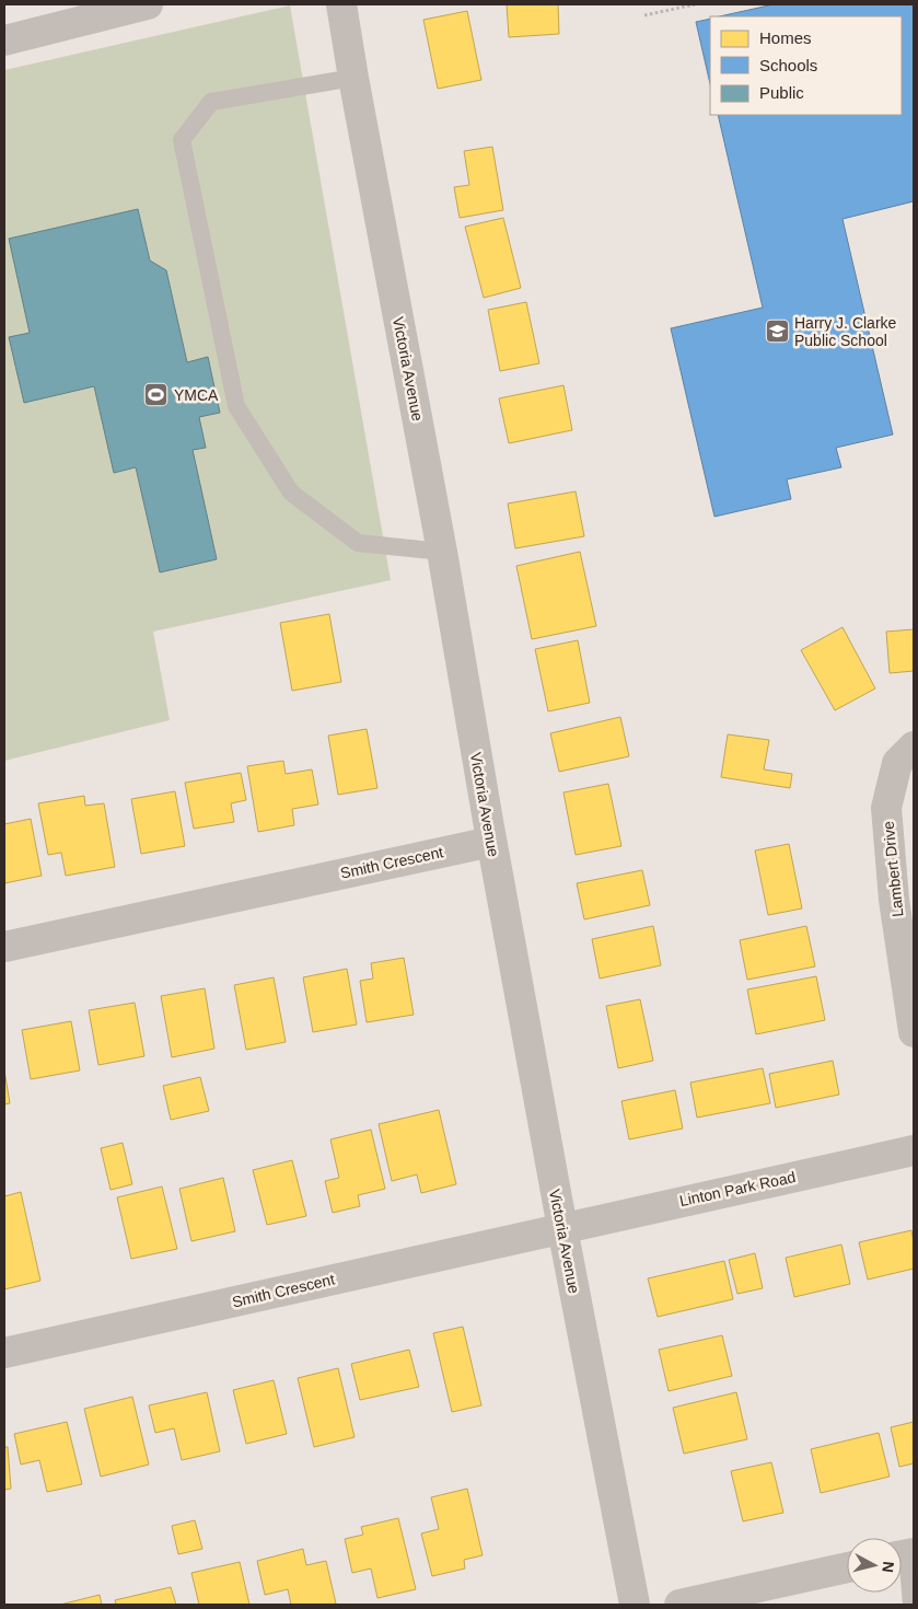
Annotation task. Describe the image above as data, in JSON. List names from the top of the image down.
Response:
{
  "streets": {
    "street": [
      "Victoria Avenue",
      "Smith Crescent",
      "Lambert Drive",
      "Linton Park Road"
    ]
  },
  "crossings": [
    ["Victoria Avenue", "Smith Crescent"],
    ["Victoria Avenue", "Linton Park Road"],
    ["Smith Crescent", "Linton Park Road"]
  ],
  "places": {
    "school or university": ["Harry J. Clarke Public School"],
    "sports": ["YMCA"]
  },
  "legend": ["Homes", "Schools", "Public"],
  "north": "right"
}
